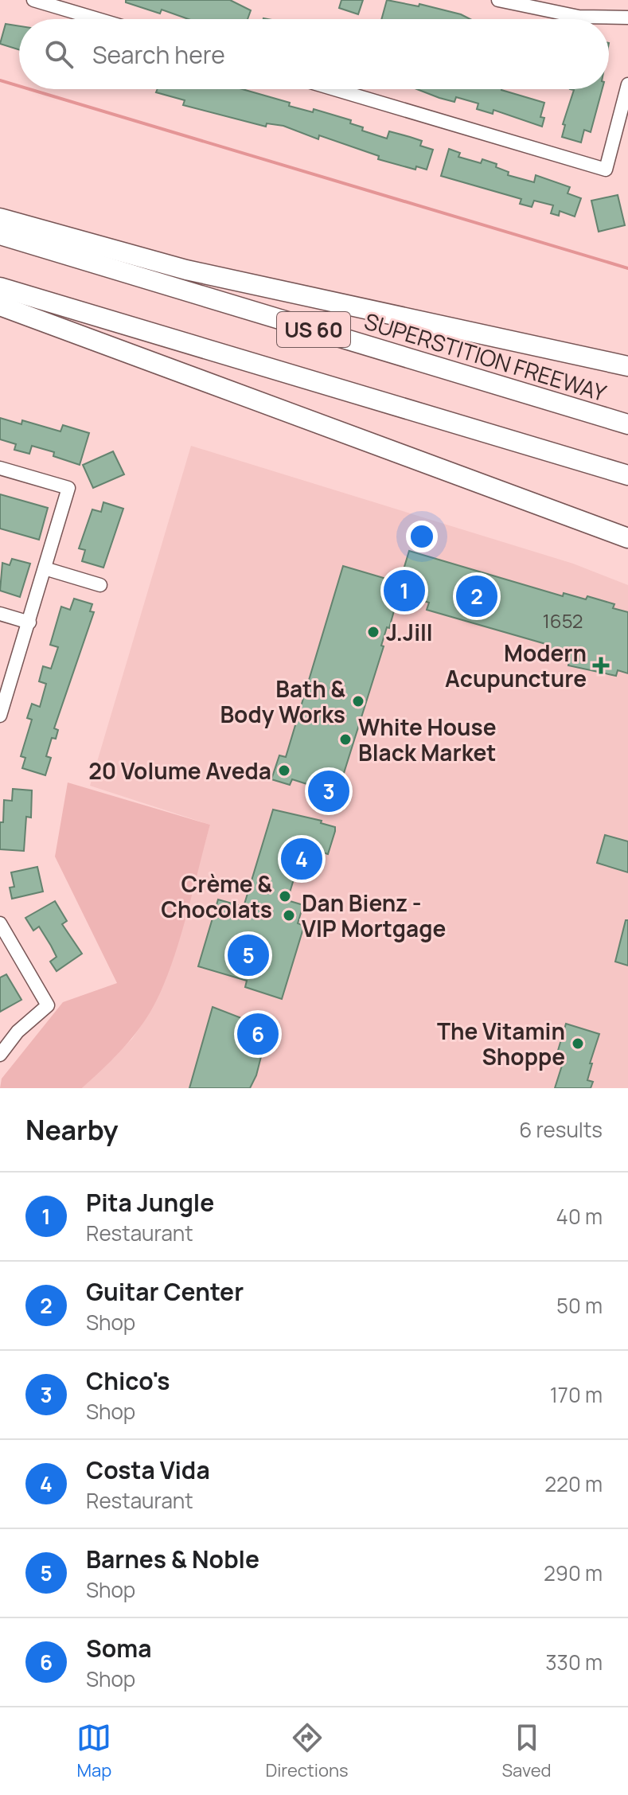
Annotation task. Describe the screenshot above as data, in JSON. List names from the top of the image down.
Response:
{
  "streets": {
    "highway": ["US 60", "SUPERSTITION FREEWAY"]
  },
  "places": {
    "other": [
      "J.Jill",
      "Bath & Body Works",
      "White House Black Market",
      "20 Volume Aveda",
      "Crème & Chocolats",
      "Dan Bienz - VIP Mortgage",
      "The Vitamin Shoppe"
    ],
    "health": ["Modern Acupuncture"]
  },
  "house_numbers": ["1652"],
  "page": {
    "search": "Search here",
    "pins": [
      "1",
      "2",
      "3",
      "4",
      "5",
      "6"
    ],
    "heading": ["Nearby", "6 results"],
    "list": [
      {
        "mark": "1",
        "name": "Pita Jungle",
        "note": "Restaurant",
        "value": "40 m"
      },
      {
        "mark": "2",
        "name": "Guitar Center",
        "note": "Shop",
        "value": "50 m"
      },
      {
        "mark": "3",
        "name": "Chico's",
        "note": "Shop",
        "value": "170 m"
      },
      {
        "mark": "4",
        "name": "Costa Vida",
        "note": "Restaurant",
        "value": "220 m"
      },
      {
        "mark": "5",
        "name": "Barnes & Noble",
        "note": "Shop",
        "value": "290 m"
      },
      {
        "mark": "6",
        "name": "Soma",
        "note": "Shop",
        "value": "330 m"
      }
    ],
    "nav": ["Map", "Directions", "Saved"]
  }
}
